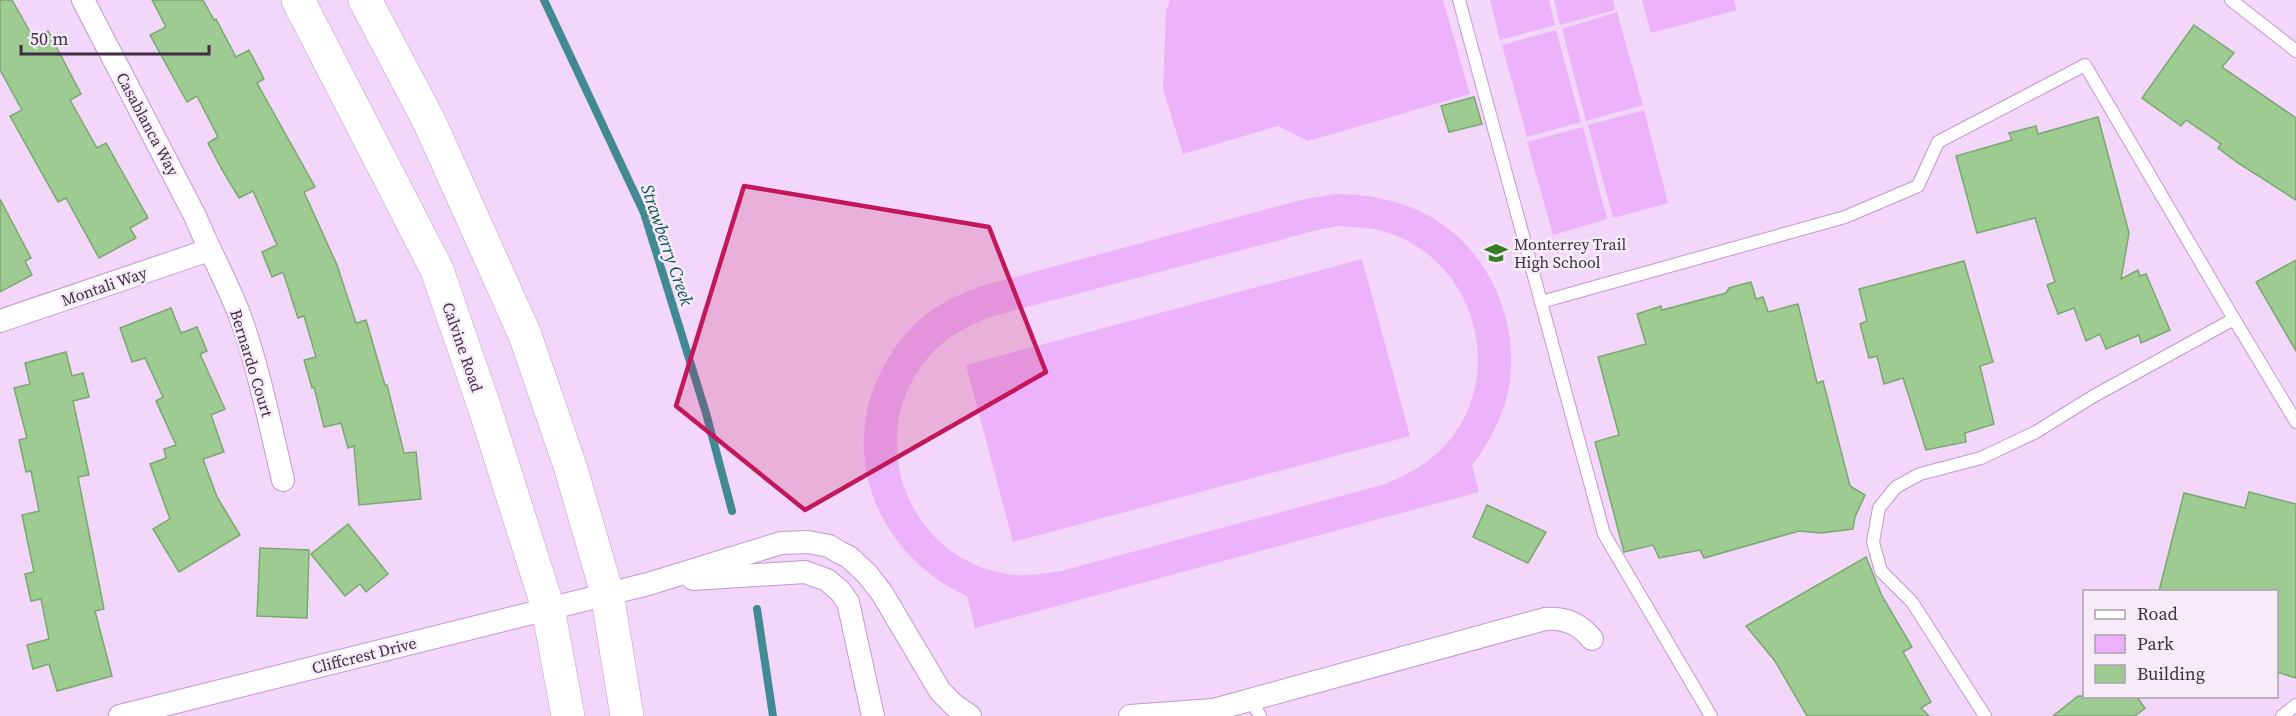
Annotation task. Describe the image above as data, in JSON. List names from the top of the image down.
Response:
{
  "streets": {
    "main road": ["Calvine Road"],
    "street": [
      "Casablanca Way",
      "Montali Way",
      "Bernardo Court",
      "Cliffcrest Drive"
    ]
  },
  "crossings": [
    ["Casablanca Way", "Montali Way"],
    ["Casablanca Way", "Bernardo Court"],
    ["Montali Way", "Bernardo Court"],
    ["Calvine Road", "Cliffcrest Drive"]
  ],
  "water": ["Strawberry Creek"],
  "places": {
    "school or university": ["Monterrey Trail High School"]
  },
  "legend": ["Road", "Park", "Building"],
  "scale_bar": "50 m"
}
